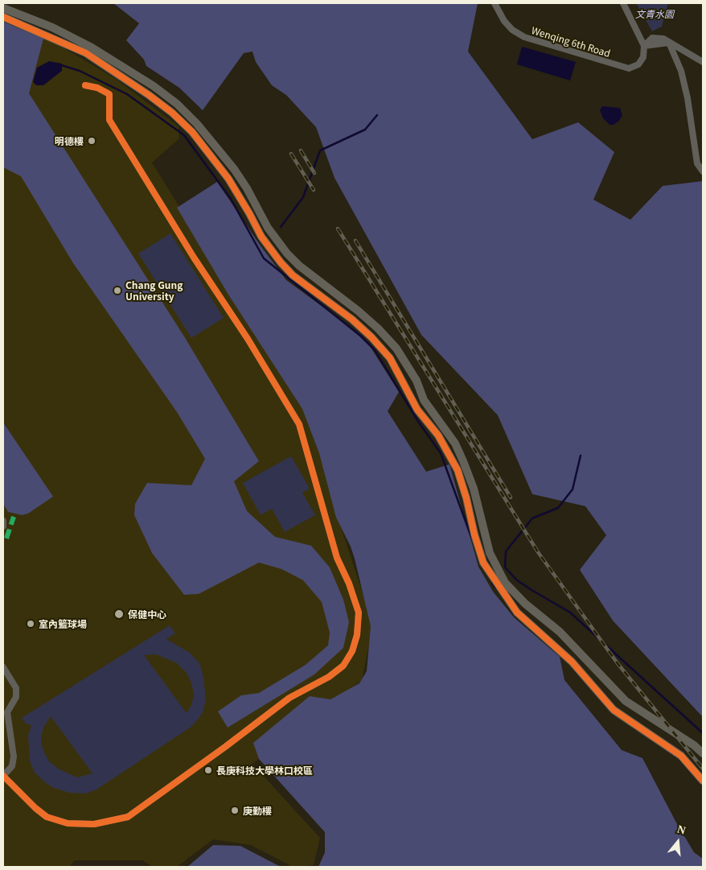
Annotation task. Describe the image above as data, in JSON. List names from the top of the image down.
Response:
{
  "streets": {
    "street": ["Wenqing 6th Road"]
  },
  "parks": ["文青水園"],
  "places": [
    "明德樓",
    "Chang Gung University",
    "保健中心",
    "室內籃球場",
    "長庚科技大學林口校區",
    "庚勤樓"
  ],
  "north": "top"
}
